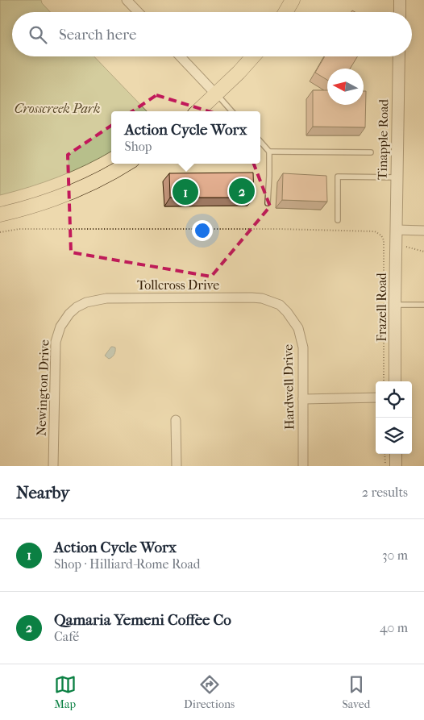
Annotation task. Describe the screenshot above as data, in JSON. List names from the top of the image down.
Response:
{
  "streets": {
    "street": [
      "Tinapple Road",
      "Tollcross Drive",
      "Frazell Road",
      "Hardwell Drive",
      "Newington Drive"
    ]
  },
  "crossings": [
    ["Tinapple Road", "Frazell Road"],
    ["Tollcross Drive", "Hardwell Drive"],
    ["Tollcross Drive", "Newington Drive"]
  ],
  "parks": ["Crosscreek Park"],
  "north": "left",
  "page": {
    "search": "Search here",
    "popup": ["Action Cycle Worx", "Shop"],
    "pins": ["2", "1"],
    "heading": ["Nearby", "2 results"],
    "list": [
      {
        "mark": "1",
        "name": "Action Cycle Worx",
        "note": "Shop · Hilliard-Rome Road",
        "value": "30 m"
      },
      {
        "mark": "2",
        "name": "Qamaria Yemeni Coffee Co",
        "note": "Café",
        "value": "40 m"
      }
    ],
    "nav": ["Map", "Directions", "Saved"]
  }
}
